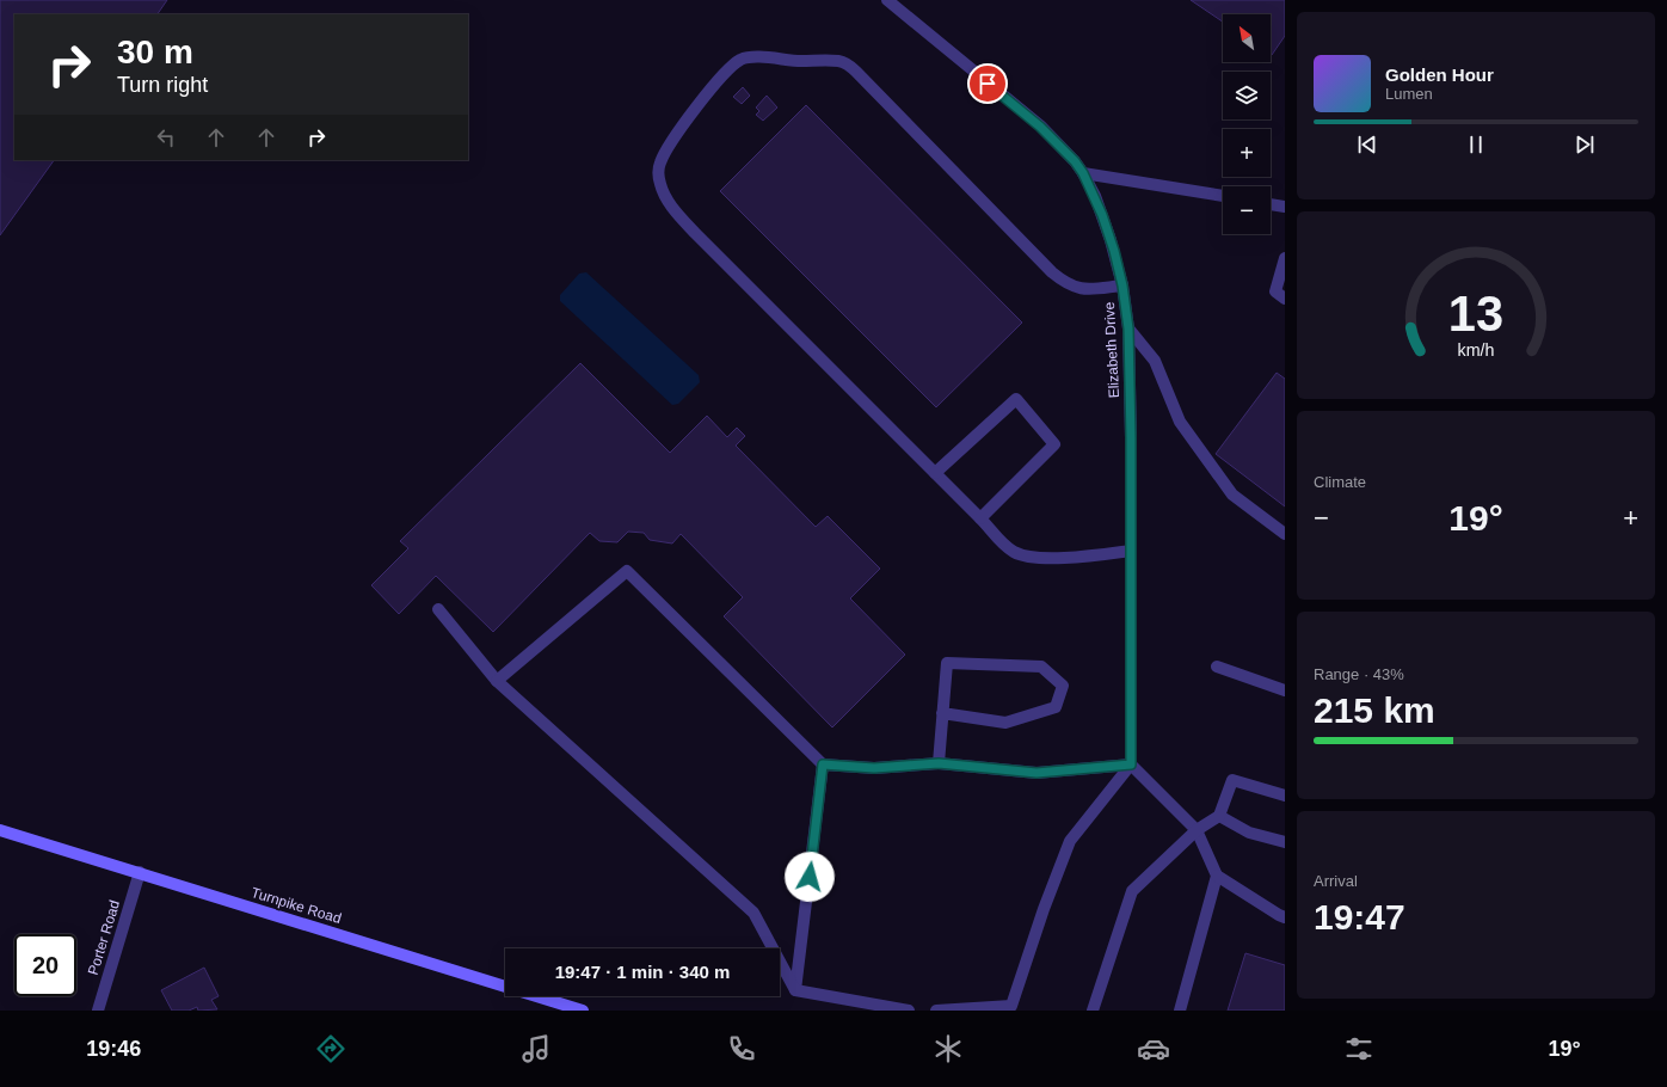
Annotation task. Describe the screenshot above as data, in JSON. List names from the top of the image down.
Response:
{
  "streets": {
    "main road": ["Turnpike Road"],
    "street": ["Elizabeth Drive", "Porter Road"]
  },
  "crossings": [
    ["Turnpike Road", "Porter Road"]
  ],
  "north": "top left",
  "page": {
    "map_buttons": ["+", "−"],
    "turn": ["30 m", "Turn right"],
    "song": ["Golden Hour", "Lumen"],
    "tile": [
      "Climate",
      ["Range · 43%", "215 km"],
      ["Arrival", "19:47"]
    ],
    "heat": ["−", "19°", "+"],
    "limit": "20",
    "trip": "19:47 · 1 min · 340 m",
    "tabs": ["19:46", "19°"],
    "gauge": ["13", "km/h"]
  }
}
